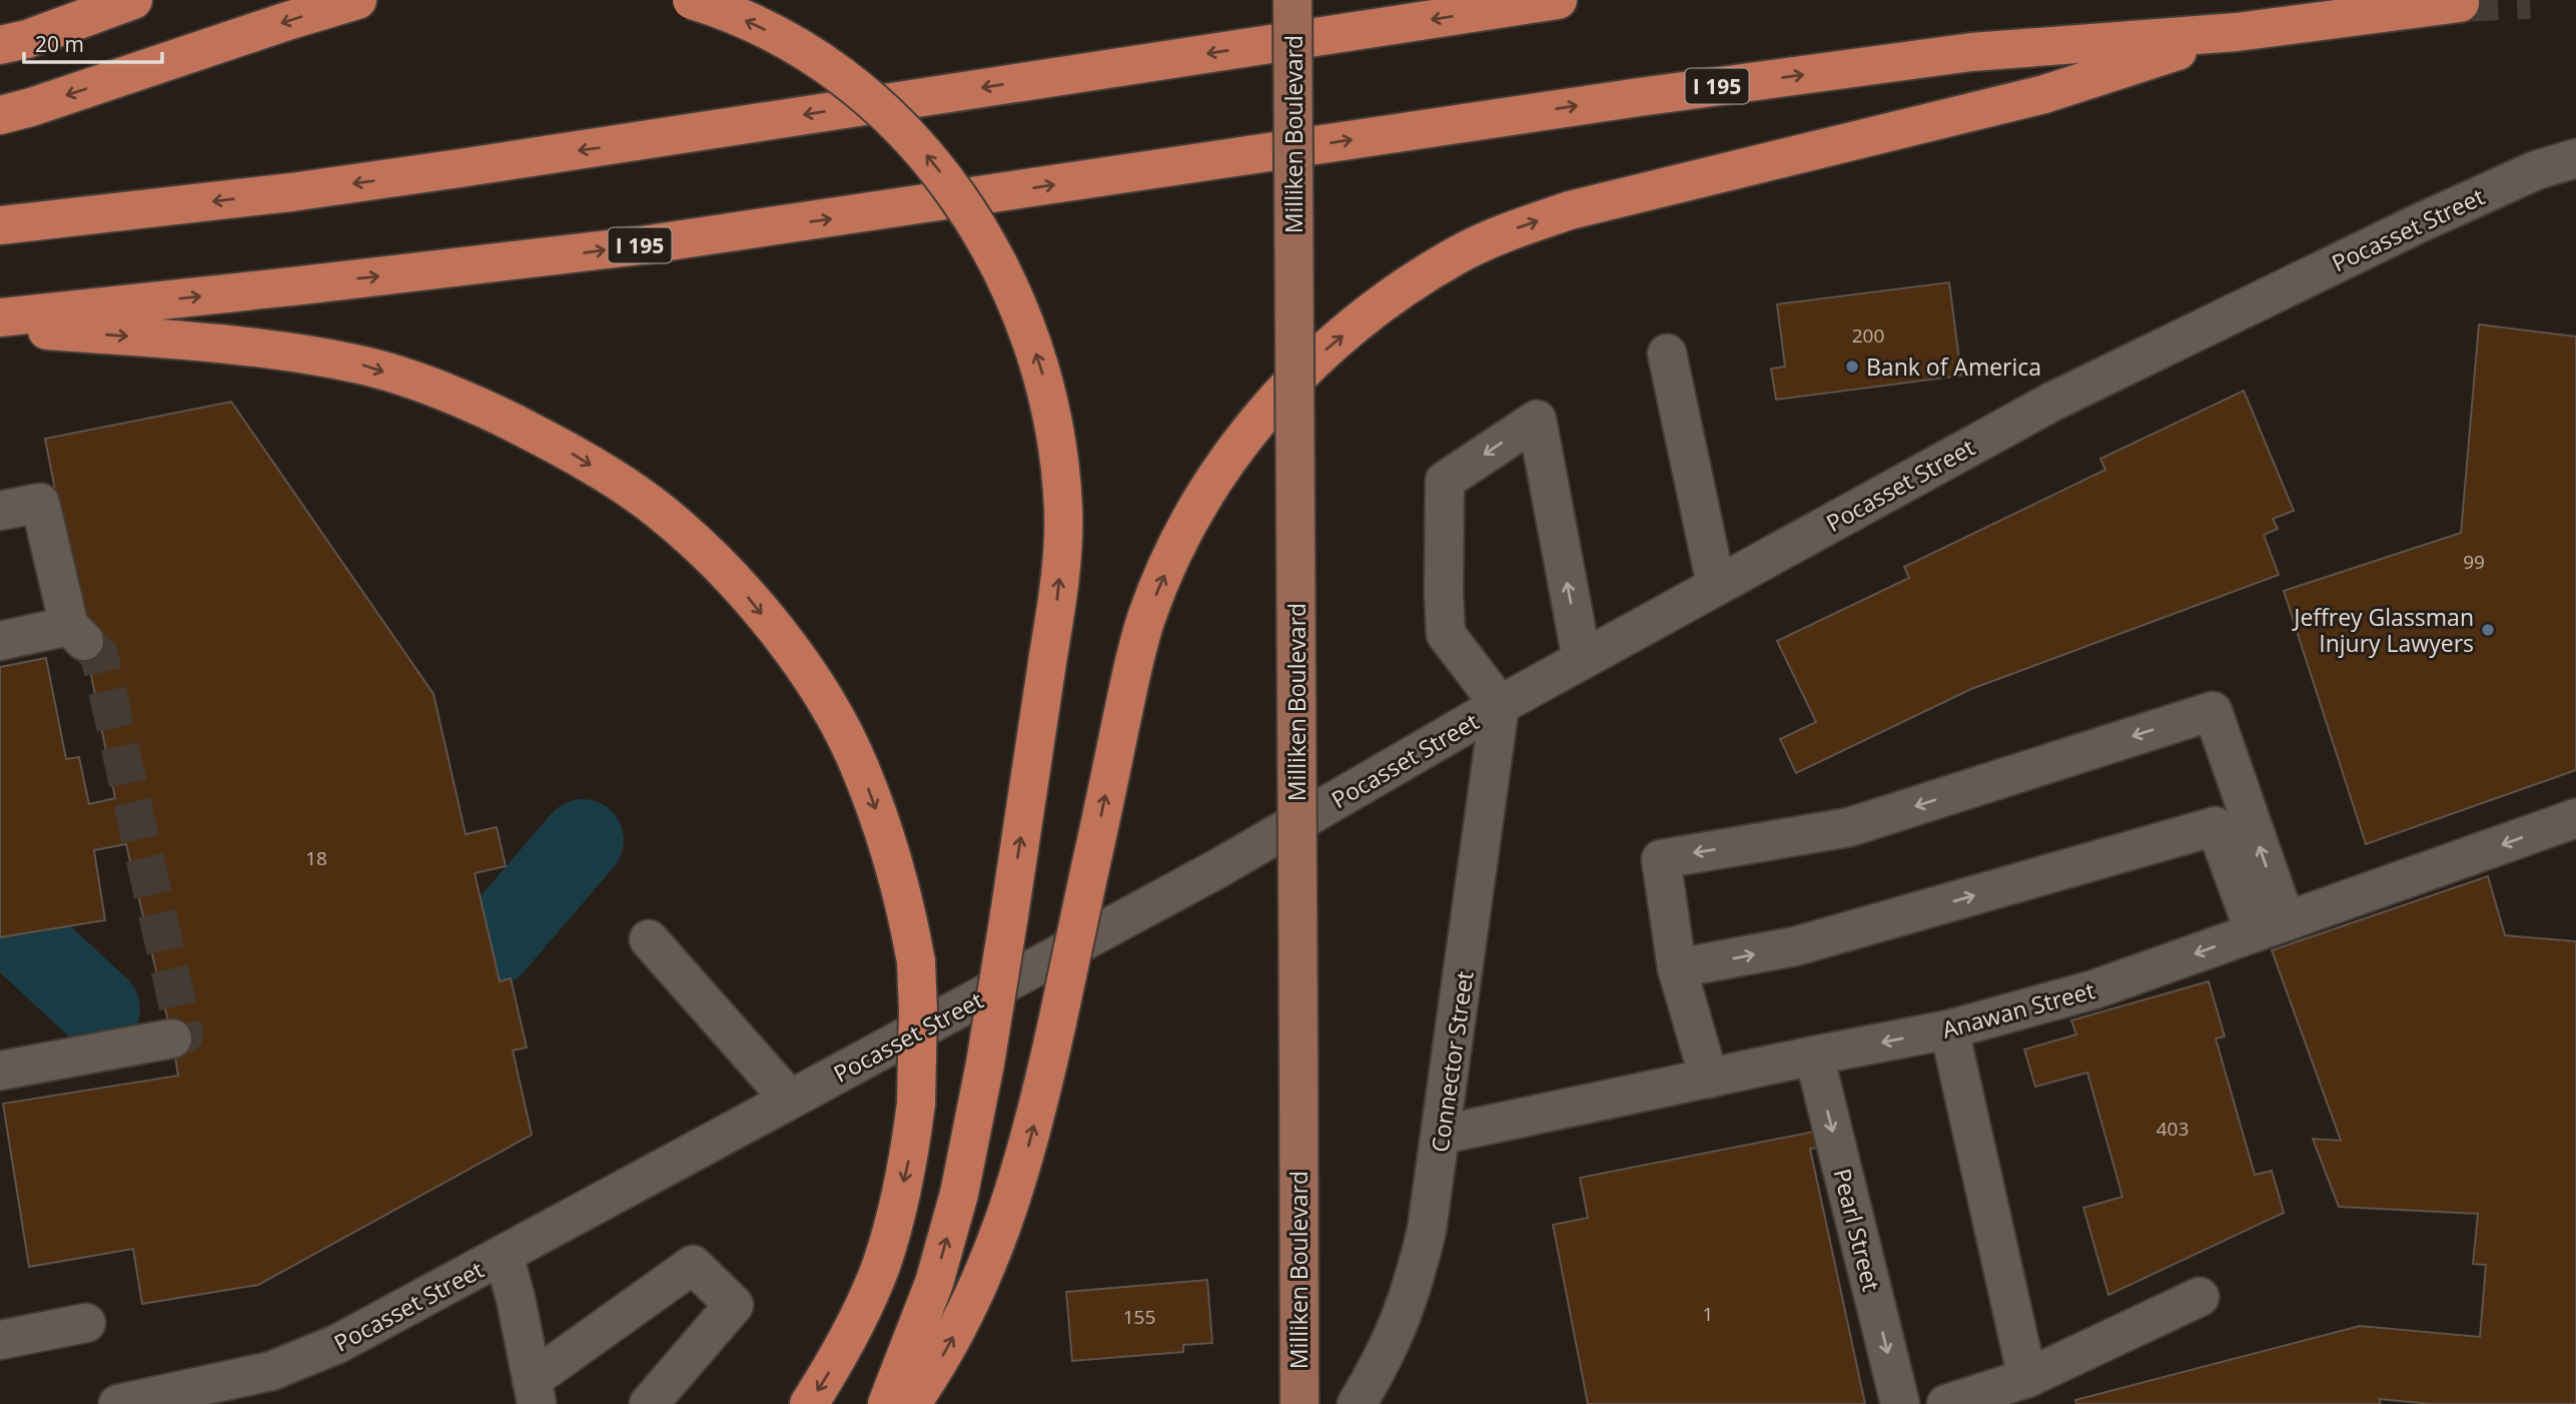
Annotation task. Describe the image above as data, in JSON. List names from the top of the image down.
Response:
{
  "streets": {
    "highway": ["I 195"],
    "main road": ["Milliken Boulevard"],
    "street": [
      "Pocasset Street",
      "Anawan Street",
      "Connector Street",
      "Pearl Street"
    ]
  },
  "crossings": [
    ["Pocasset Street", "Connector Street"],
    ["Anawan Street", "Connector Street"],
    ["Anawan Street", "Pearl Street"]
  ],
  "places": ["Bank of America", "Jeffrey Glassman Injury Lawyers"],
  "house_numbers": [
    "200",
    "99",
    "18",
    "403",
    "1",
    "155"
  ],
  "scale_bar": "20 m"
}
